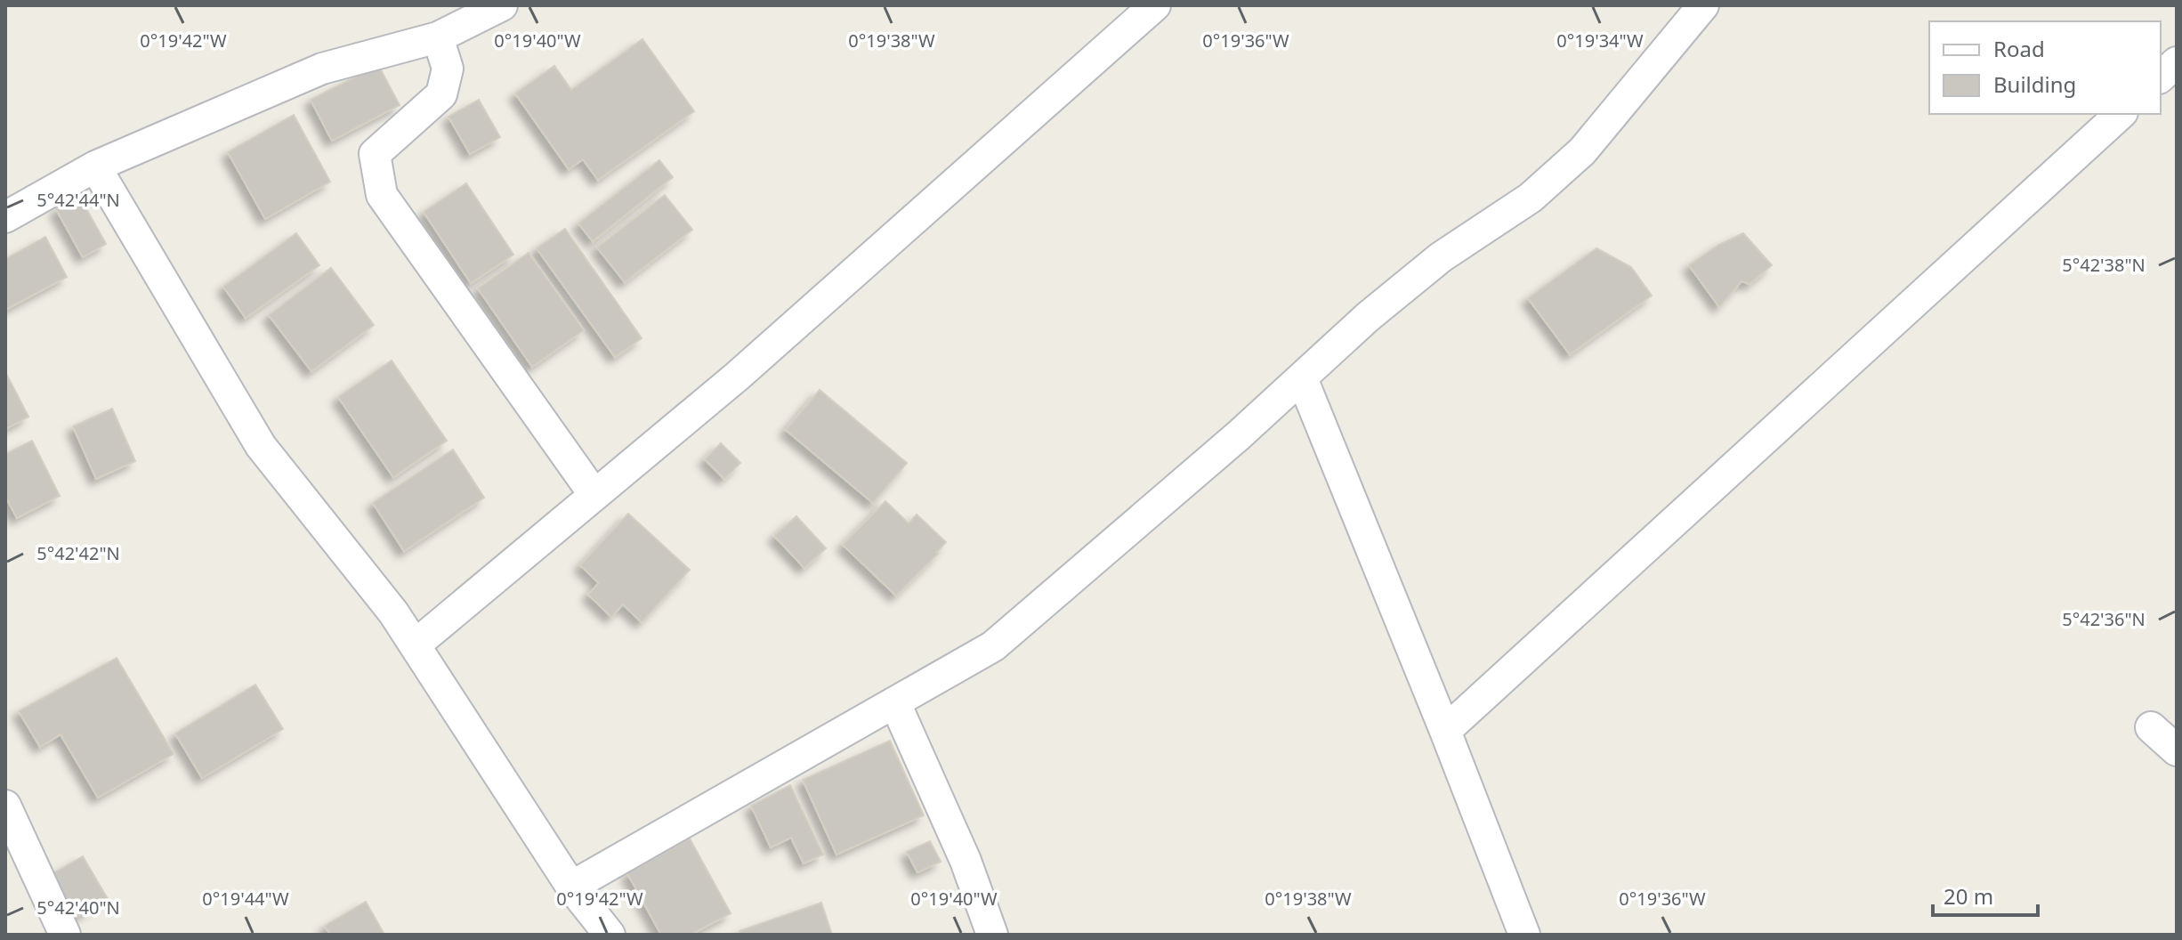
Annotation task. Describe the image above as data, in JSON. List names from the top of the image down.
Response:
{
  "legend": ["Road", "Building"],
  "scale_bar": "20 m",
  "coordinates": [
    "0°19'40\"W",
    "0°19'38\"W",
    "0°19'34\"W",
    "0°19'42\"W",
    "0°19'36\"W",
    "5°42'44\"N",
    "5°42'38\"N",
    "5°42'42\"N",
    "5°42'36\"N",
    "0°19'44\"W",
    "5°42'40\"N"
  ]
}
